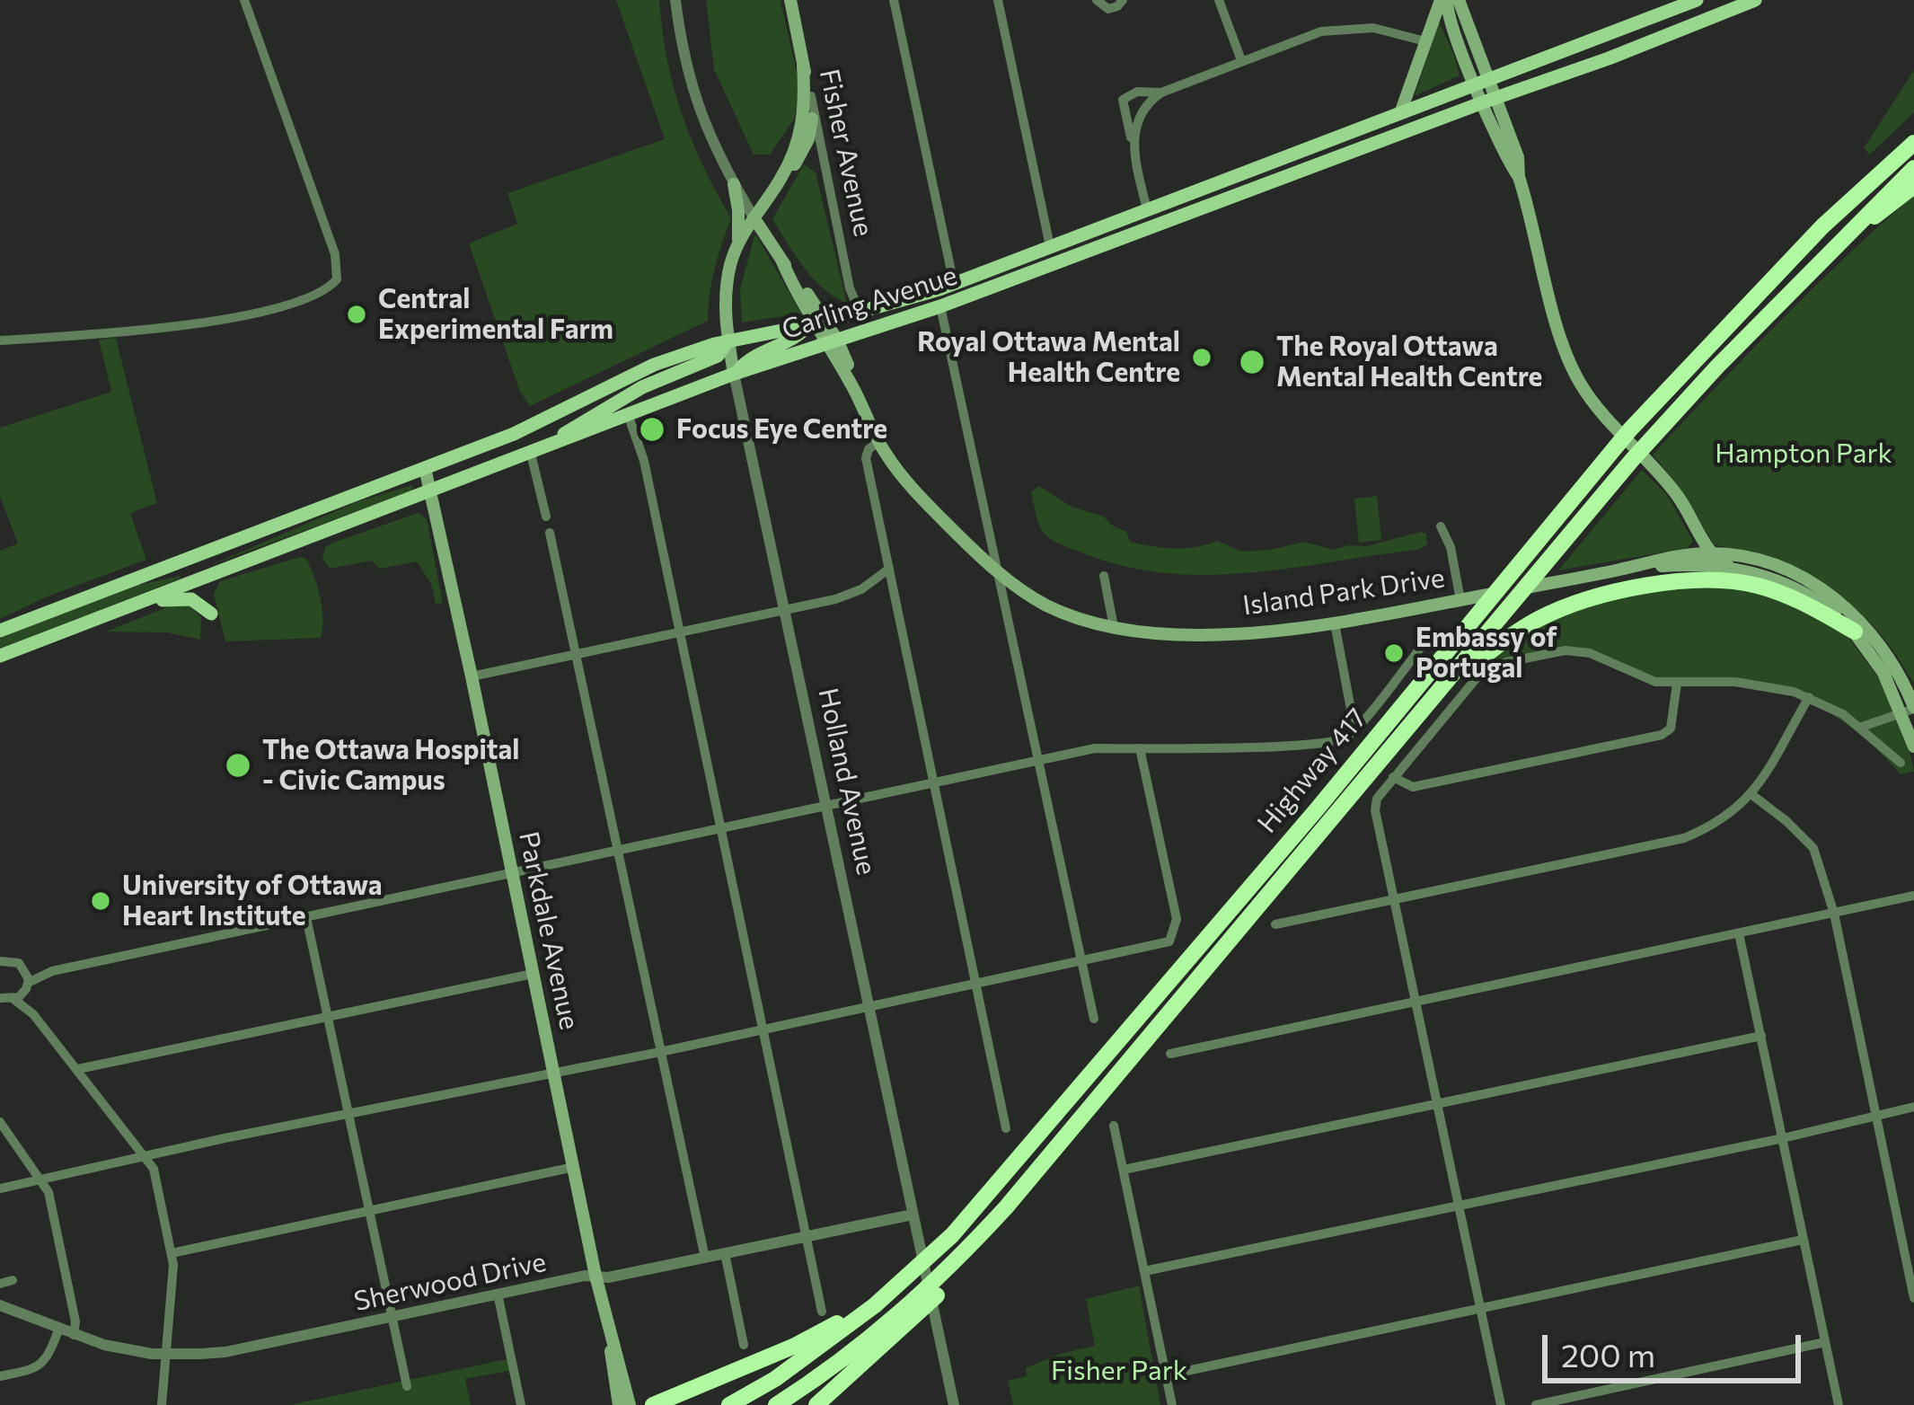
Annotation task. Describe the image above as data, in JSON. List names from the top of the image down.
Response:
{
  "streets": {
    "highway": ["Highway 417"],
    "main road": [
      "Fisher Avenue",
      "Carling Avenue",
      "Island Park Drive",
      "Holland Avenue",
      "Parkdale Avenue"
    ],
    "street": ["Sherwood Drive"]
  },
  "crossings": [
    ["Fisher Avenue", "Carling Avenue"],
    ["Fisher Avenue", "Holland Avenue"],
    ["Carling Avenue", "Island Park Drive"],
    ["Carling Avenue", "Holland Avenue"],
    ["Carling Avenue", "Parkdale Avenue"],
    ["Island Park Drive", "Holland Avenue"],
    ["Holland Avenue", "Sherwood Drive"],
    ["Parkdale Avenue", "Sherwood Drive"]
  ],
  "parks": ["Hampton Park", "Fisher Park"],
  "places": [
    "Central Experimental Farm",
    "Royal Ottawa Mental Health Centre",
    "The Royal Ottawa Mental Health Centre",
    "Focus Eye Centre",
    "Embassy of Portugal",
    "The Ottawa Hospital - Civic Campus",
    "University of Ottawa Heart Institute"
  ],
  "scale_bar": "200 m"
}
